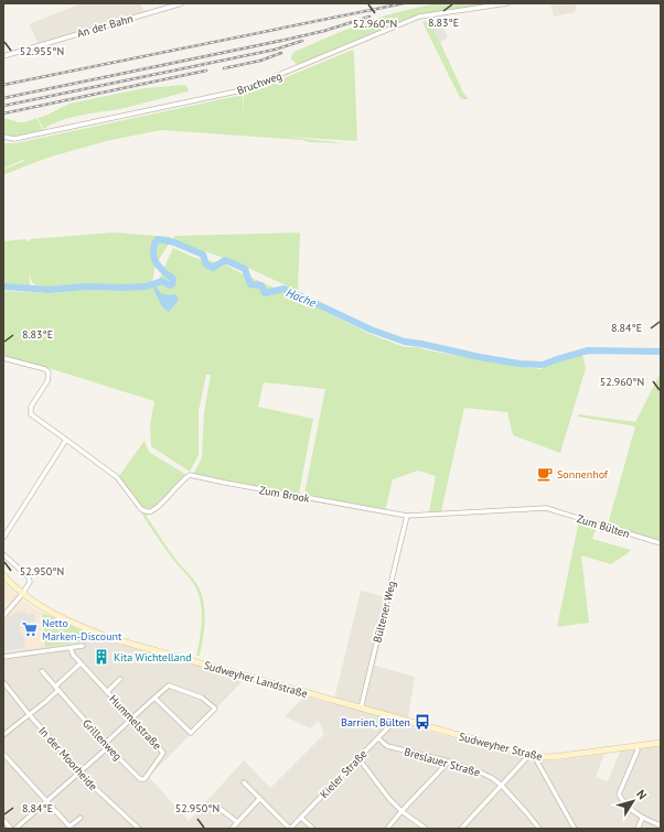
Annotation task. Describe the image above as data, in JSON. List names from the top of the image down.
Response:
{
  "streets": {
    "main road": ["Sudweyher Landstraße", "Sudweyher Straße"],
    "street": [
      "An der Bahn",
      "Bruchweg",
      "Zum Brook",
      "Zum Bülten",
      "Bültener Weg",
      "Hummelstraße",
      "Grillenweg",
      "In der Moorheide",
      "Breslauer Straße",
      "Kieler Straße"
    ]
  },
  "crossings": [
    ["Zum Brook", "Zum Bülten"],
    ["Zum Brook", "Bültener Weg"],
    ["Bültener Weg", "Sudweyher Landstraße"],
    ["Sudweyher Landstraße", "Sudweyher Straße"],
    ["Sudweyher Landstraße", "Kieler Straße"],
    ["Hummelstraße", "Grillenweg"],
    ["Sudweyher Straße", "Kieler Straße"],
    ["Breslauer Straße", "Kieler Straße"]
  ],
  "water": ["Hache"],
  "places": {
    "cafe": ["Sonnenhof"],
    "supermarket": ["Netto Marken-Discount"],
    "building": ["Kita Wichtelland"],
    "bus stop": ["Barrien, Bülten"]
  },
  "north": "top right",
  "coordinates": [
    "8.83°E",
    "52.960°N",
    "52.955°N",
    "8.84°E",
    "52.950°N"
  ]
}
